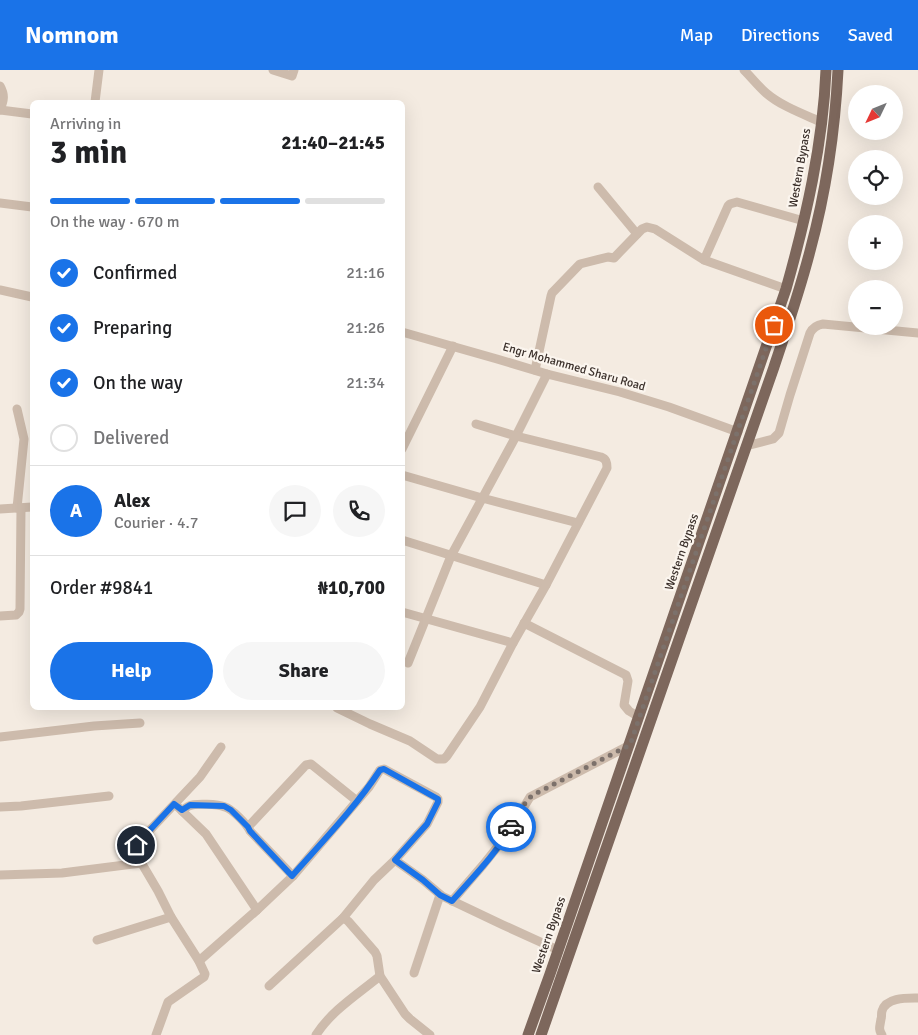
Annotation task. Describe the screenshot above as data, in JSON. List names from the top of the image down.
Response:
{
  "streets": {
    "main road": ["Western Bypass"],
    "street": ["Engr Mohammed Sharu Road"]
  },
  "crossings": [
    ["Western Bypass", "Engr Mohammed Sharu Road"]
  ],
  "north": "bottom left",
  "page": {
    "header": "Nomnom",
    "nav": ["Map", "Directions", "Saved"],
    "map_buttons": ["+", "−"],
    "heading": ["3 min", "Arriving in", "21:40–21:45"],
    "panel": [
      "Alex",
      "Courier · 4.7",
      "Order #9841",
      "₦10,700"
    ],
    "bar": "On the way · 670 m",
    "list": [
      ["Confirmed", "21:16"],
      ["Preparing", "21:26"],
      ["On the way", "21:34"],
      "Delivered"
    ],
    "round": "A",
    "buttons": ["Help", "Share"]
  }
}
